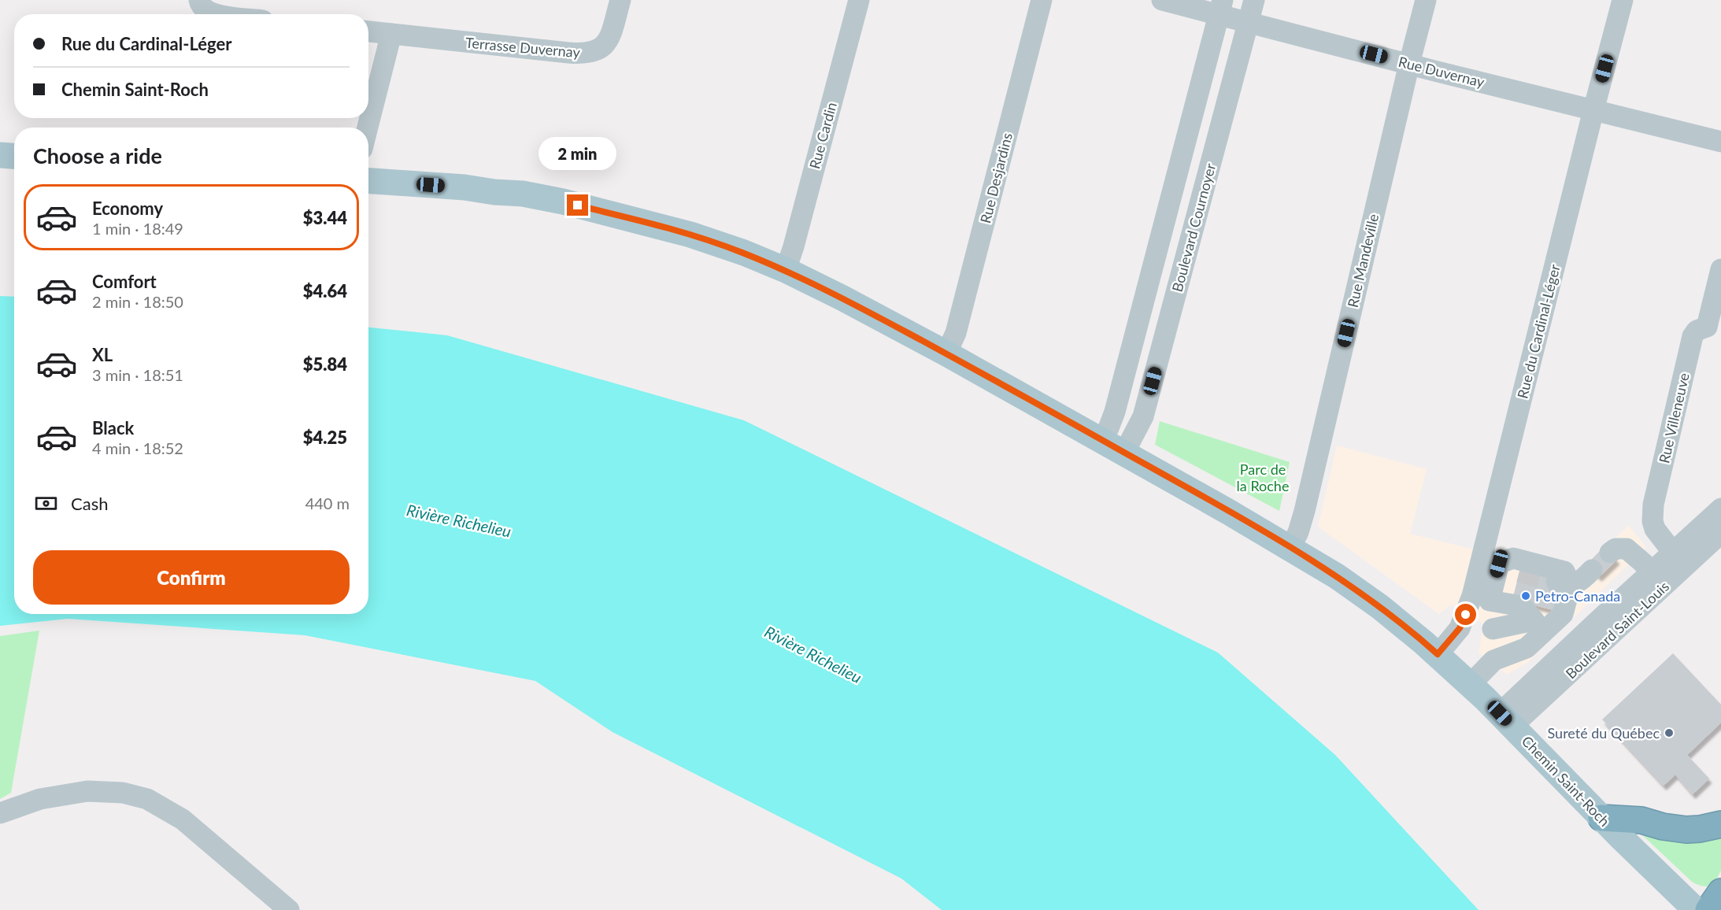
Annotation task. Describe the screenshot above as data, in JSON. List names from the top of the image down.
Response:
{
  "streets": {
    "main road": ["Chemin Saint-Roch"],
    "street": [
      "Terrasse Duvernay",
      "Rue Duvernay",
      "Rue Cardin",
      "Rue Desjardins",
      "Boulevard Cournoyer",
      "Rue Mandeville",
      "Rue du Cardinal-Léger",
      "Rue Villeneuve",
      "Boulevard Saint-Louis"
    ]
  },
  "crossings": [
    ["Rue Duvernay", "Boulevard Cournoyer"],
    ["Rue Duvernay", "Rue Mandeville"],
    ["Rue Duvernay", "Rue du Cardinal-Léger"],
    ["Rue Cardin", "Chemin Saint-Roch"],
    ["Rue Desjardins", "Chemin Saint-Roch"],
    ["Boulevard Cournoyer", "Chemin Saint-Roch"],
    ["Rue Mandeville", "Chemin Saint-Roch"],
    ["Rue du Cardinal-Léger", "Chemin Saint-Roch"],
    ["Rue Villeneuve", "Boulevard Saint-Louis"],
    ["Boulevard Saint-Louis", "Chemin Saint-Roch"]
  ],
  "water": ["Rivière Richelieu"],
  "parks": ["Parc de la Roche"],
  "places": ["Petro-Canada", "Sureté du Québec"],
  "page": {
    "banner": ["Rue du Cardinal-Léger", "Chemin Saint-Roch"],
    "heading": "Choose a ride",
    "bubble": "2 min",
    "list": [
      {
        "name": "Economy",
        "note": "1 min · 18:49",
        "value": "$3.44"
      },
      {
        "name": "Comfort",
        "note": "2 min · 18:50",
        "value": "$4.64"
      },
      {
        "name": "XL",
        "note": "3 min · 18:51",
        "value": "$5.84"
      },
      {
        "name": "Black",
        "note": "4 min · 18:52",
        "value": "$4.25"
      }
    ],
    "pay": ["Cash", "440 m"],
    "buttons": "Confirm"
  }
}
